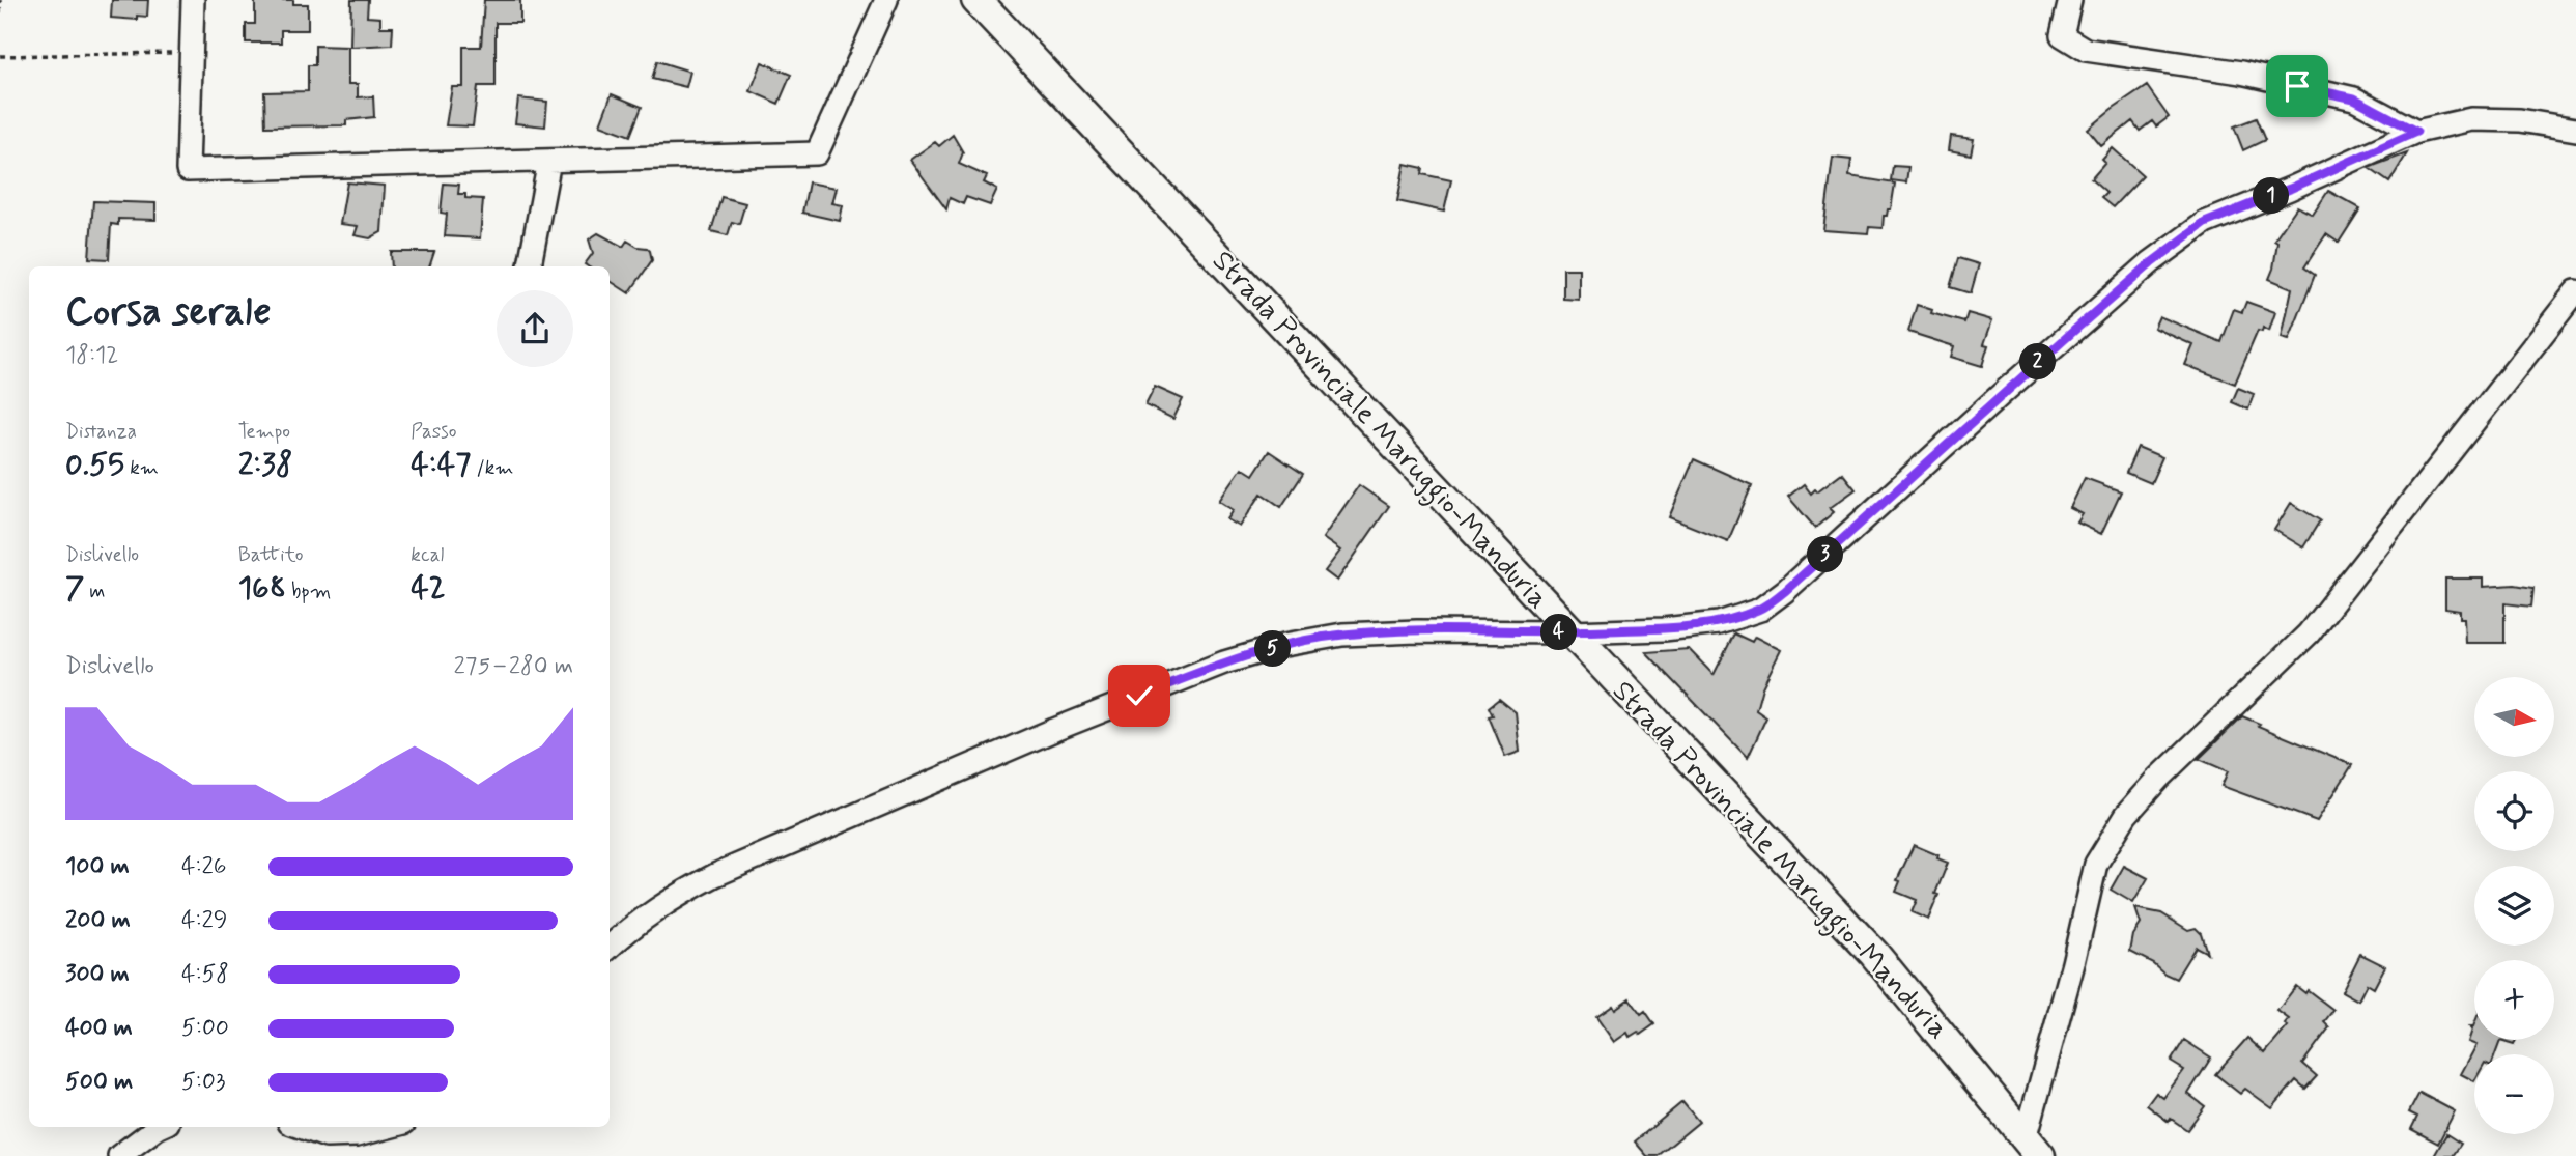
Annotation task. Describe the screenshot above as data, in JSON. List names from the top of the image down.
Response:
{
  "streets": {
    "main road": ["Strada Provinciale Maruggio-Manduria"]
  },
  "north": "right",
  "page": {
    "pins": [
      "1",
      "2",
      "3",
      "4",
      "5"
    ],
    "heading": ["Corsa serale", "18:12"],
    "stats": [
      ["Distanza", "0.55 km"],
      ["Tempo", "2:38"],
      ["Passo", "4:47 /km"],
      ["Dislivello", "7 m"],
      ["Battito", "168 bpm"],
      ["kcal", "42"]
    ],
    "chart": ["Dislivello", "275–280 m"],
    "map_buttons": ["+", "−"],
    "list": [
      {
        "name": "100 m",
        "note": "4:26"
      },
      {
        "name": "200 m",
        "note": "4:29"
      },
      {
        "name": "300 m",
        "note": "4:58"
      },
      {
        "name": "400 m",
        "note": "5:00"
      },
      {
        "name": "500 m",
        "note": "5:03"
      }
    ]
  }
}
